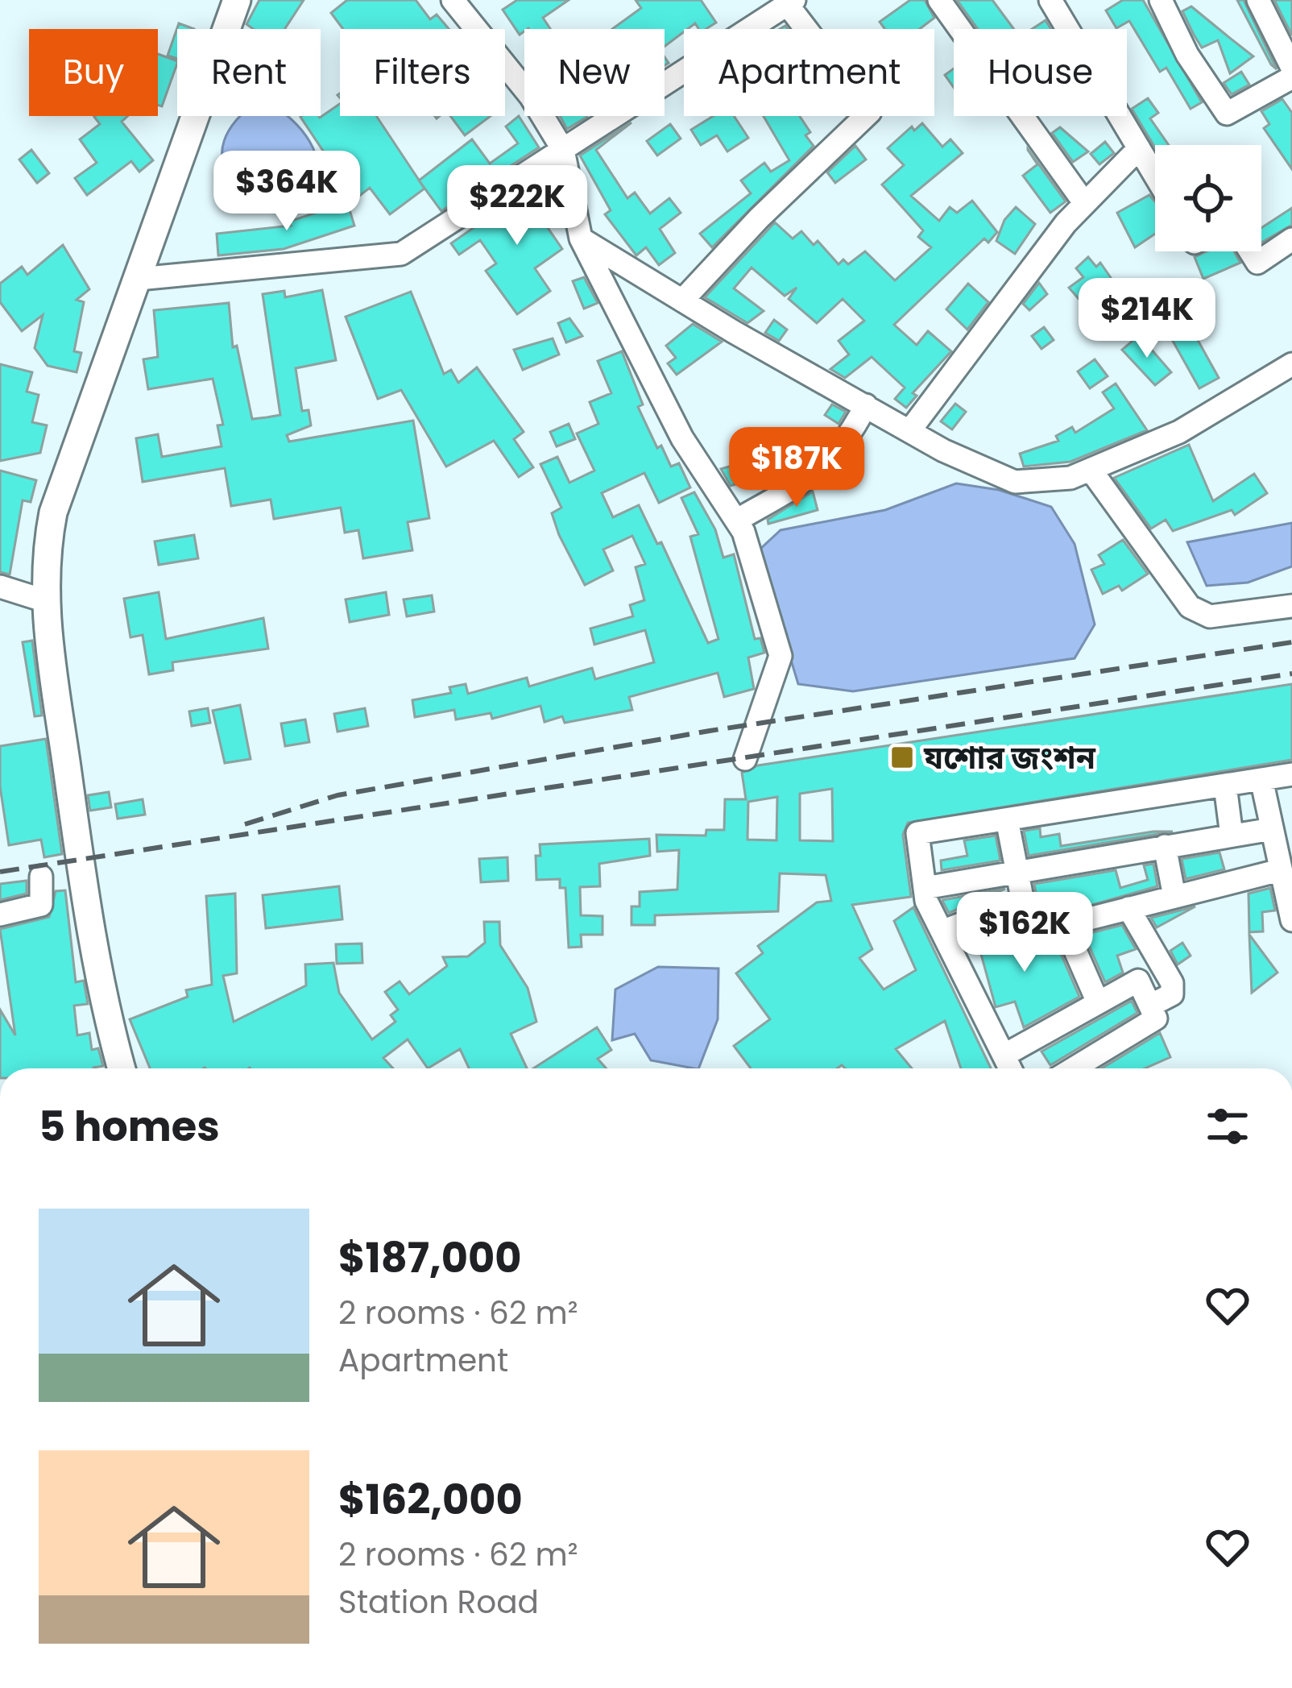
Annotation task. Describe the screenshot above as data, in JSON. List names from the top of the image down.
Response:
{
  "places": {
    "transit": ["যশোর জংশন"]
  },
  "page": {
    "chip": [
      "Buy",
      "Rent",
      "Filters",
      "New",
      "Apartment",
      "House"
    ],
    "price": [
      "$364K",
      "$222K",
      "$214K",
      "$187K",
      "$162K"
    ],
    "heading": "5 homes",
    "list": [
      {
        "name": "$187,000",
        "note": "2 rooms · 62 m² · Apartment"
      },
      {
        "name": "$162,000",
        "note": "2 rooms · 62 m² · Station Road"
      }
    ]
  }
}
